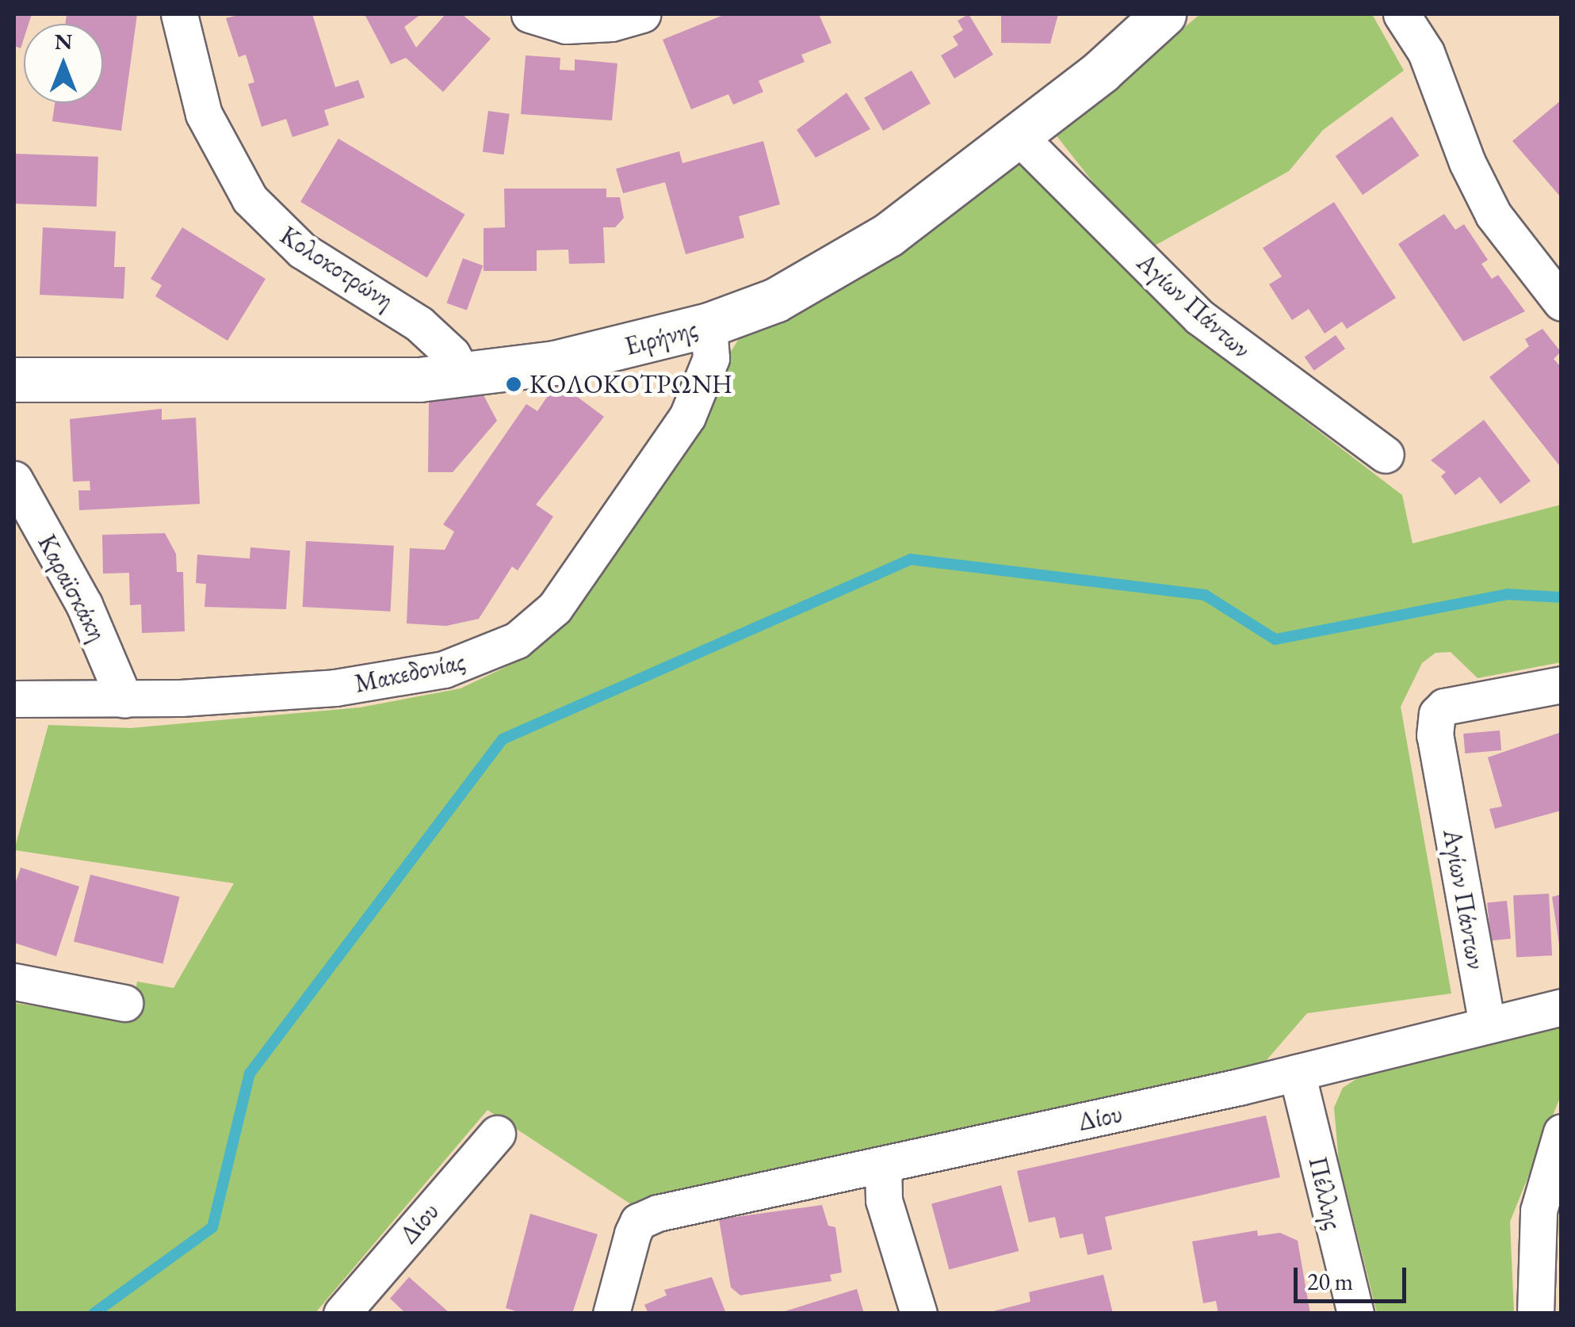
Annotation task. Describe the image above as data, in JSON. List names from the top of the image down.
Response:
{
  "streets": {
    "street": [
      "Κολοκοτρώνη",
      "Αγίων Πάντων",
      "Ειρήνης",
      "Καραϊσκάκη",
      "Μακεδονίας",
      "Δίου",
      "Πέλλης"
    ]
  },
  "crossings": [
    ["Κολοκοτρώνη", "Ειρήνης"],
    ["Αγίων Πάντων", "Ειρήνης"],
    ["Αγίων Πάντων", "Δίου"],
    ["Ειρήνης", "Μακεδονίας"],
    ["Καραϊσκάκη", "Μακεδονίας"],
    ["Δίου", "Πέλλης"]
  ],
  "places": ["ΚΟΛΟΚΟΤΡΩΝΗ"],
  "scale_bar": "20 m",
  "north": "top"
}
